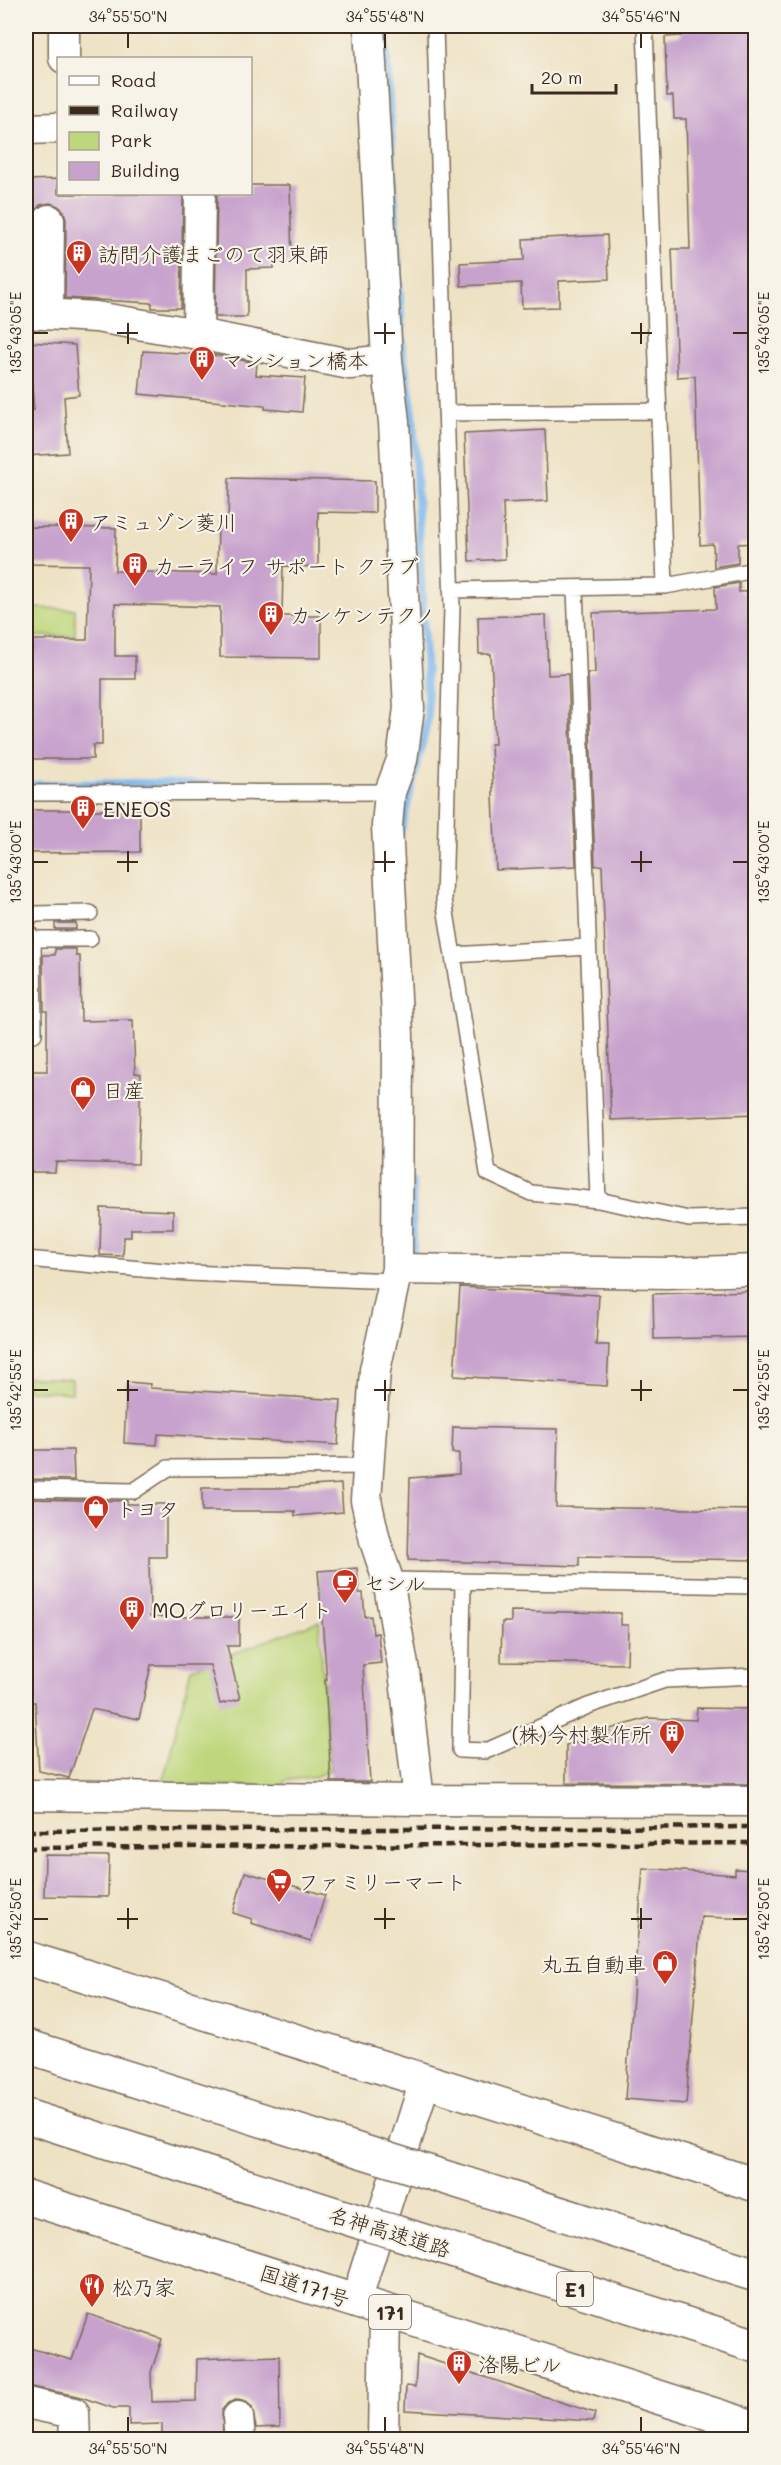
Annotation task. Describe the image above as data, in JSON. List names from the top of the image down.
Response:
{
  "streets": {
    "highway": [
      "名神高速道路",
      "国道171号",
      "E1",
      "171"
    ]
  },
  "places": {
    "building": [
      "訪問介護まごのて羽束師",
      "マンション橋本",
      "アミュゾン菱川",
      "カーライフ サポート クラブ",
      "カンケンテクノ",
      "ENEOS",
      "MOグロリーエイト",
      "(株)今村製作所",
      "洛陽ビル"
    ],
    "shop": ["日産", "トヨタ", "丸五自動車"],
    "cafe": ["セシル"],
    "supermarket": ["ファミリーマート"],
    "restaurant": ["松乃家"]
  },
  "legend": [
    "Road",
    "Railway",
    "Park",
    "Building"
  ],
  "scale_bar": "20 m",
  "coordinates": [
    "34°55'50\"N",
    "34°55'48\"N",
    "34°55'46\"N",
    "135°43'05\"E",
    "135°43'00\"E",
    "135°42'55\"E",
    "135°42'50\"E"
  ]
}
